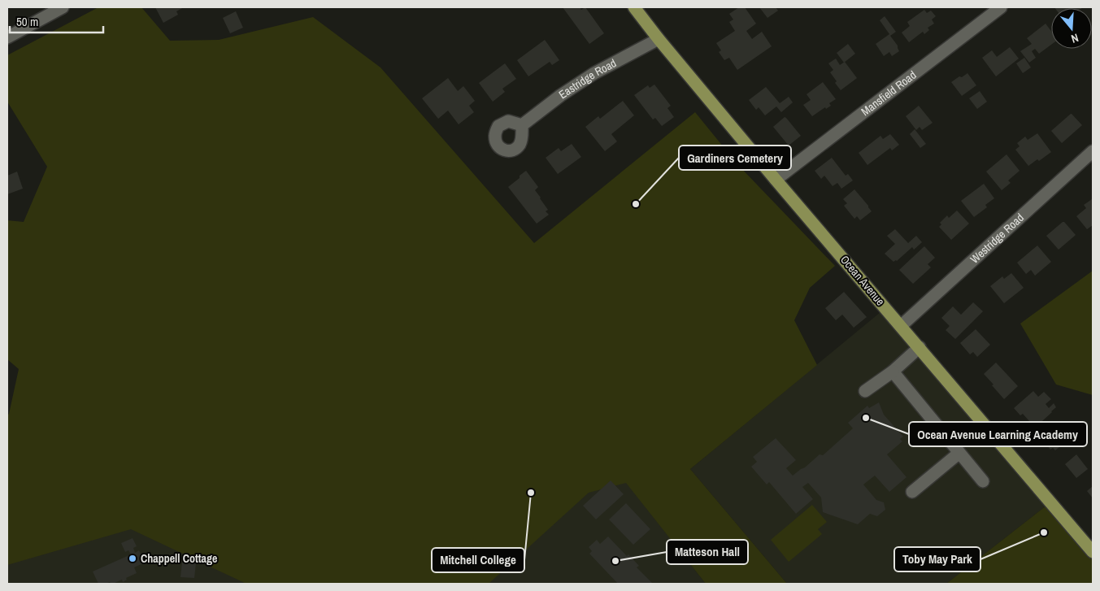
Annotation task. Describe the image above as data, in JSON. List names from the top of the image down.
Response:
{
  "streets": {
    "main road": ["Ocean Avenue"],
    "street": ["Eastridge Road", "Mansfield Road", "Westridge Road"]
  },
  "crossings": [
    ["Eastridge Road", "Ocean Avenue"],
    ["Mansfield Road", "Ocean Avenue"],
    ["Westridge Road", "Ocean Avenue"]
  ],
  "places": [
    "Gardiners Cemetery",
    "Ocean Avenue Learning Academy",
    "Mitchell College",
    "Toby May Park",
    "Chappell Cottage",
    "Matteson Hall"
  ],
  "scale_bar": "50 m",
  "north": "bottom"
}
